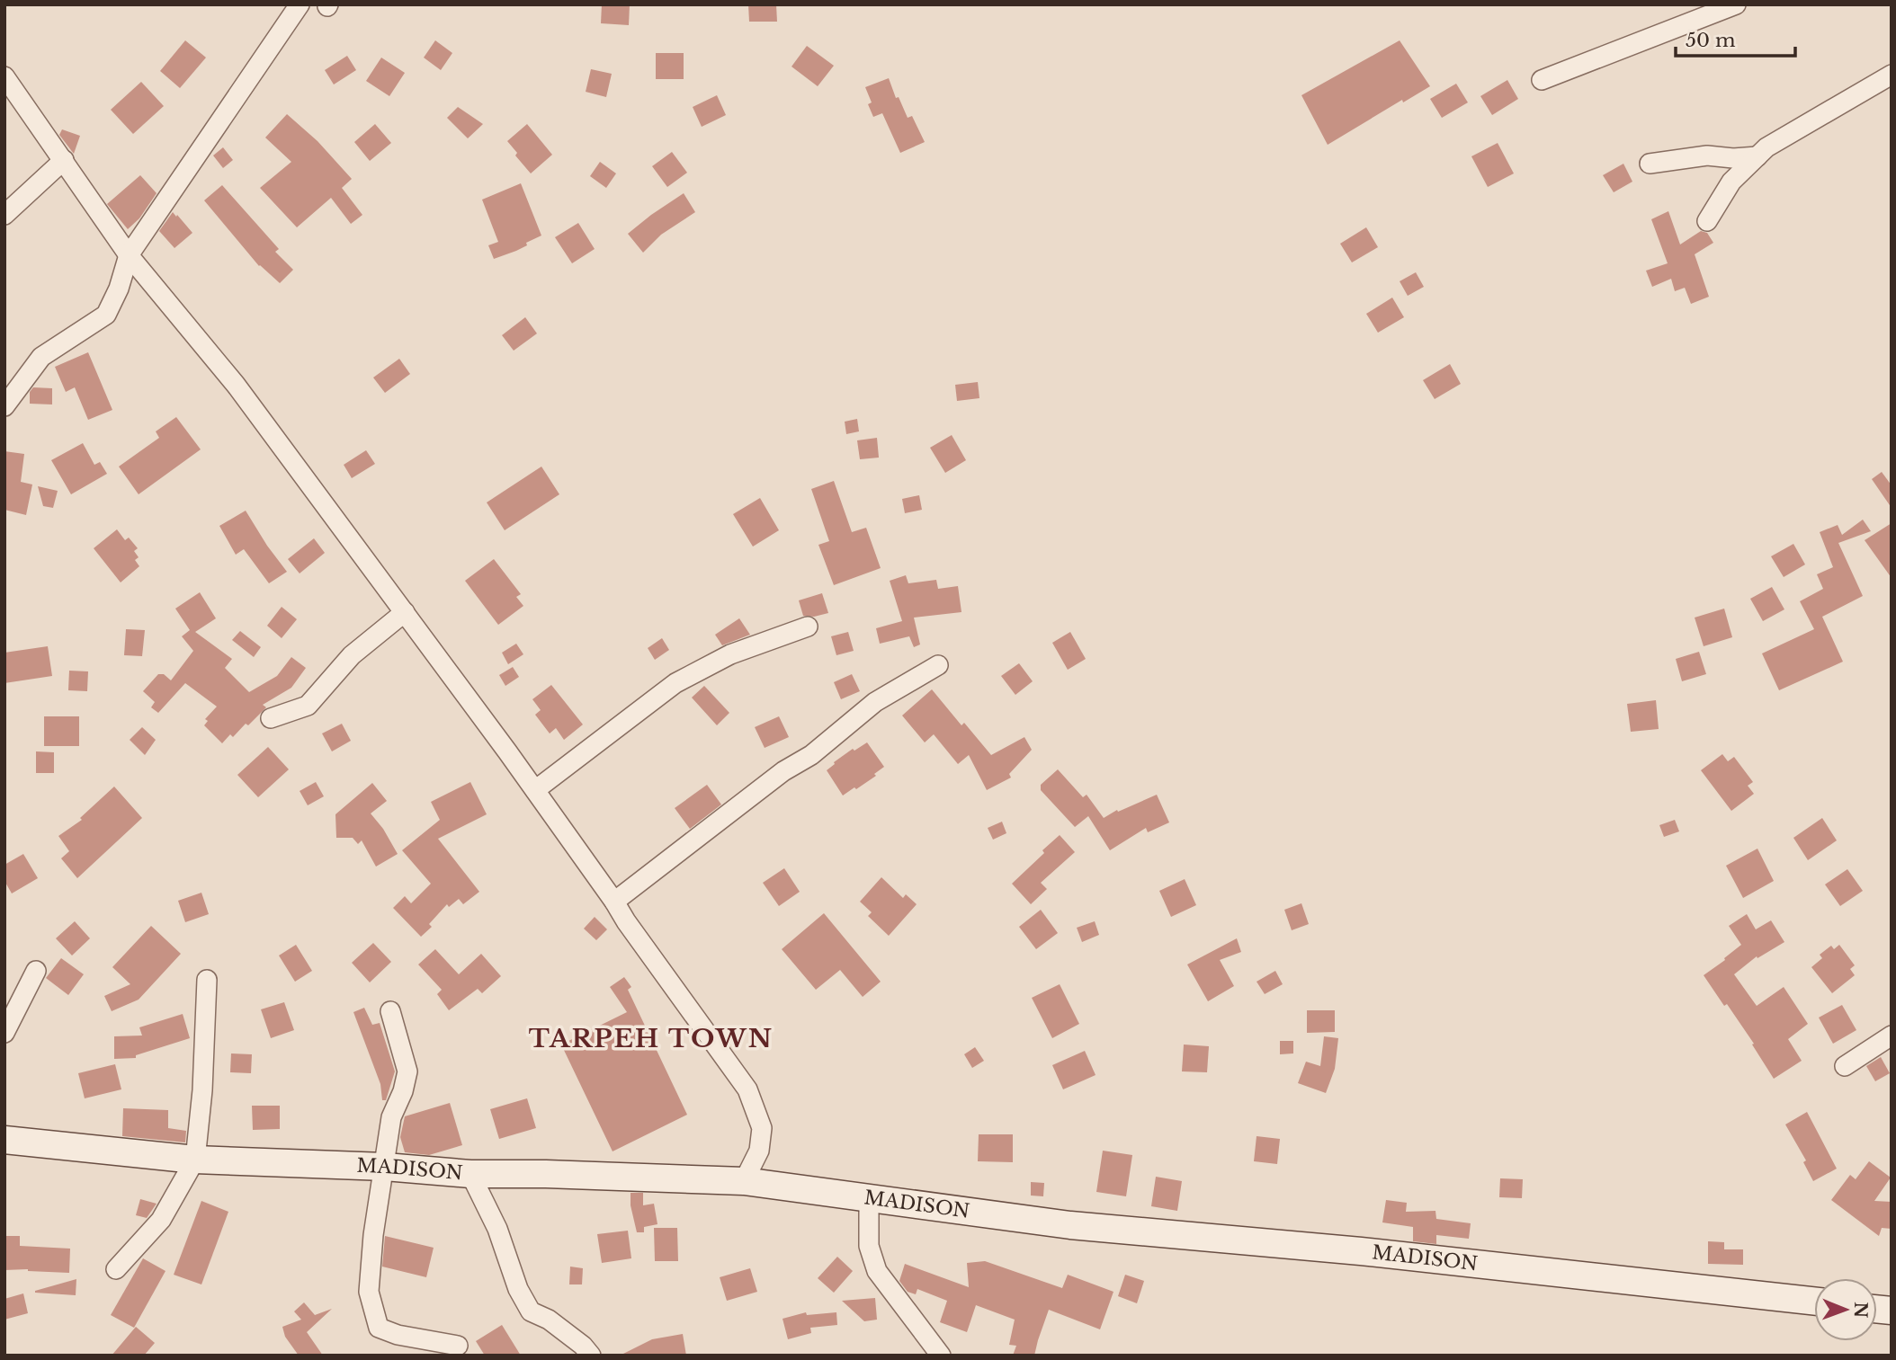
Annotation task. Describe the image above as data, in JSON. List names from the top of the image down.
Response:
{
  "streets": {
    "street": ["MADISON"]
  },
  "districts": ["TARPEH TOWN"],
  "scale_bar": "50 m",
  "north": "right"
}
